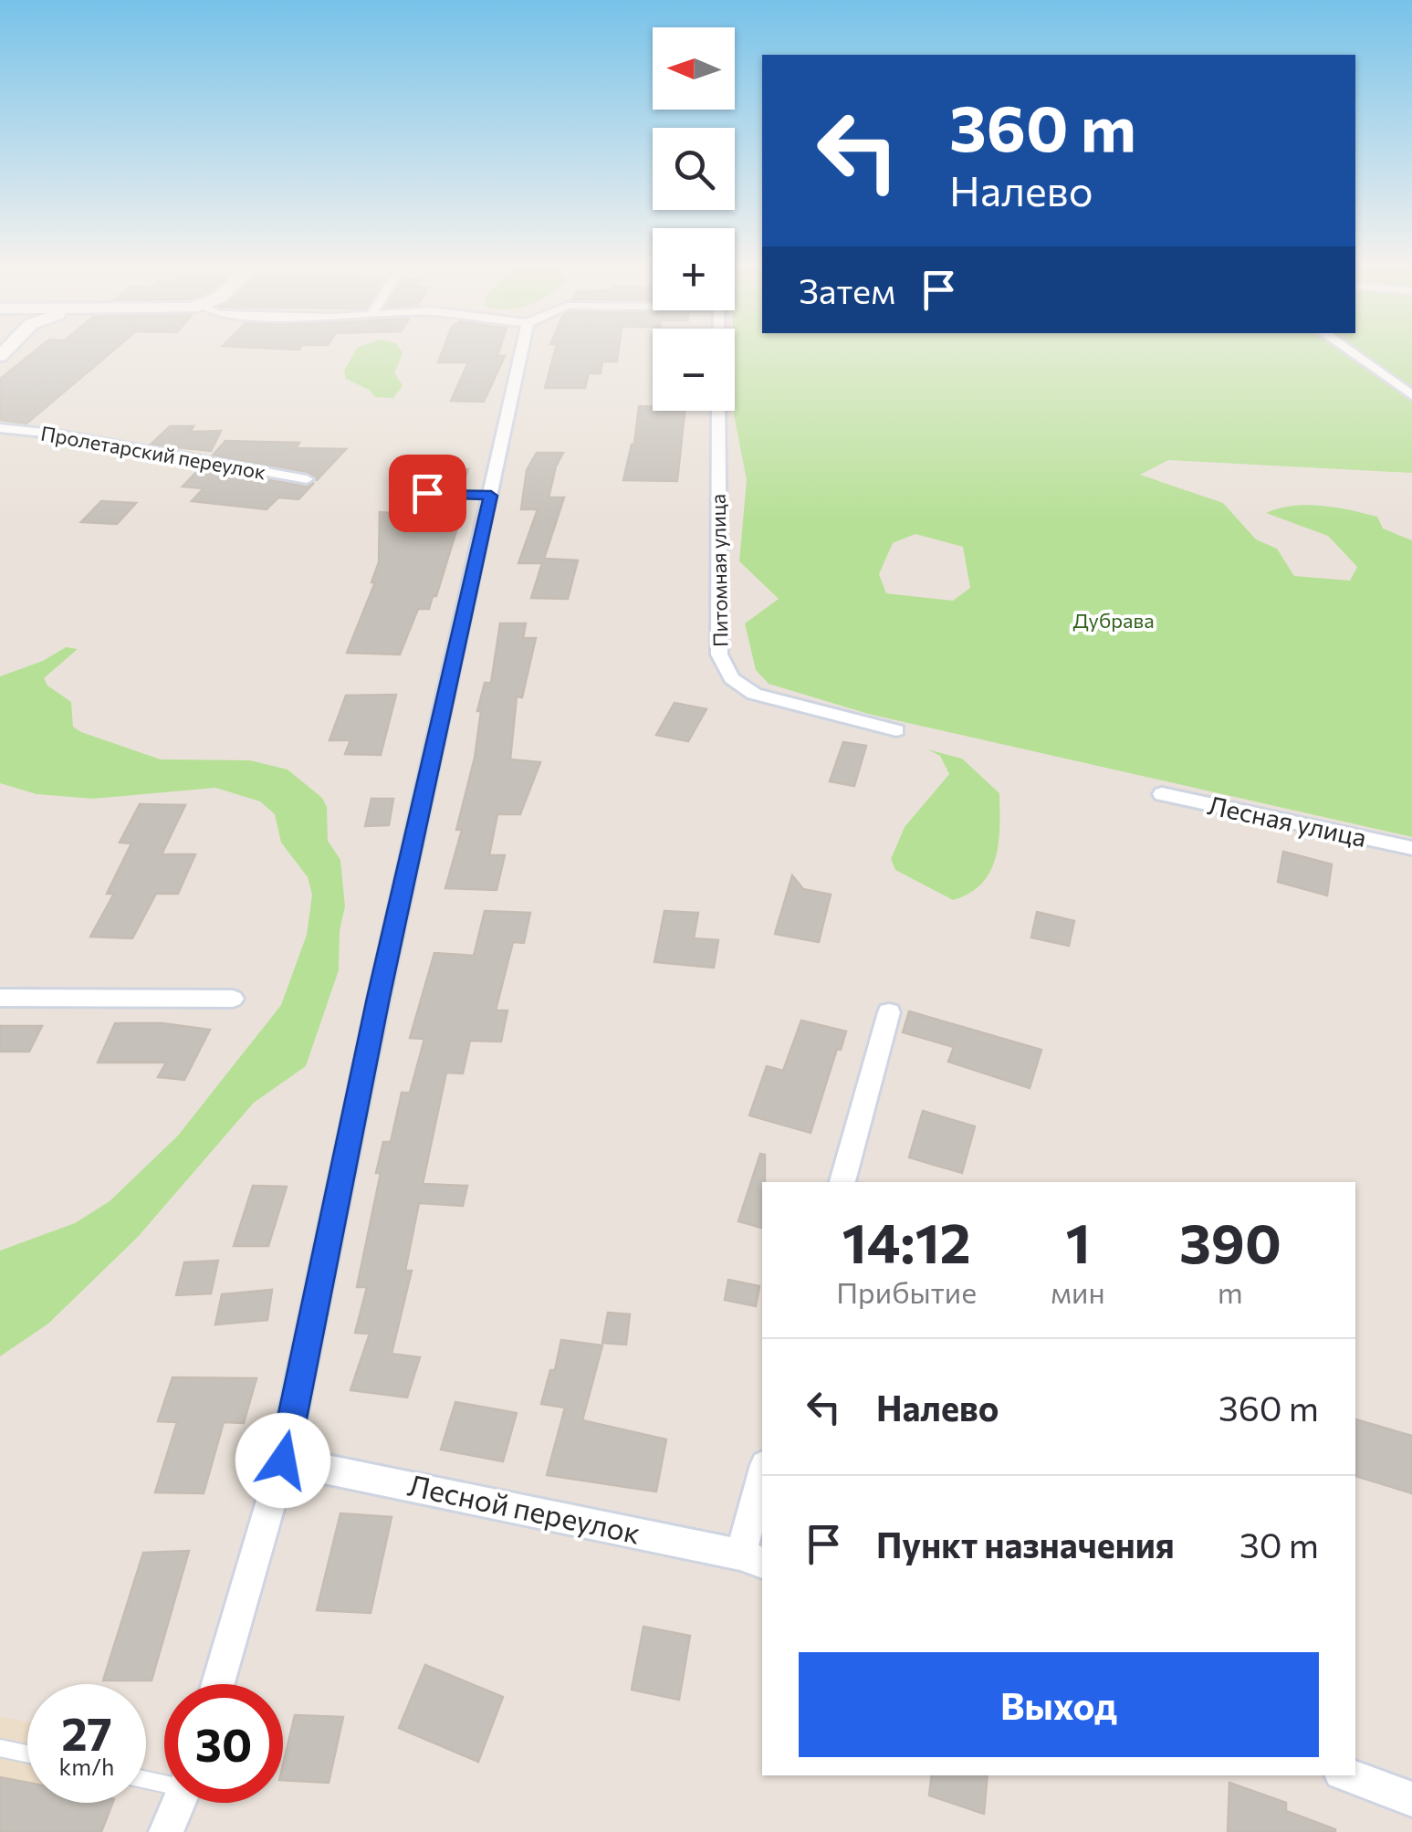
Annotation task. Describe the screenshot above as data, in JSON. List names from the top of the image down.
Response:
{
  "streets": {
    "street": [
      "Пролетарский переулок",
      "Питомная улица",
      "Лесная улица",
      "Лесной переулок"
    ]
  },
  "parks": ["Дубрава"],
  "north": "left",
  "page": {
    "map_buttons": ["+", "−"],
    "turn": ["360 m", "Налево"],
    "then": "Затем",
    "eta": [
      "14:12",
      "Прибытие",
      "1",
      "мин",
      "390",
      "m"
    ],
    "list": [
      {
        "name": "Налево",
        "value": "360 m"
      },
      {
        "name": "Пункт назначения",
        "value": "30 m"
      }
    ],
    "buttons": "Выход",
    "speed": "27 km/h",
    "limit": "30"
  }
}
